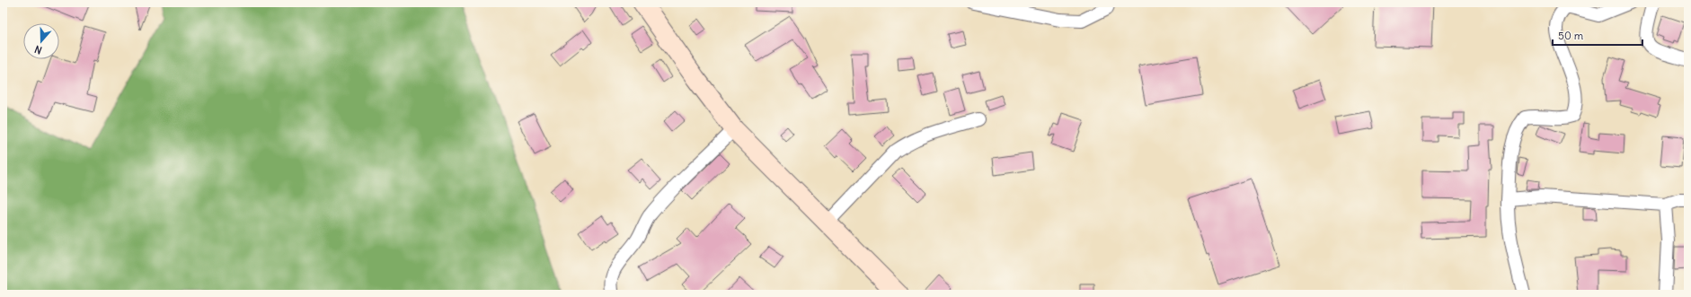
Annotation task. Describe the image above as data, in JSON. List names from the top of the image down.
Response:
{
  "scale_bar": "50 m",
  "north": "bottom"
}
